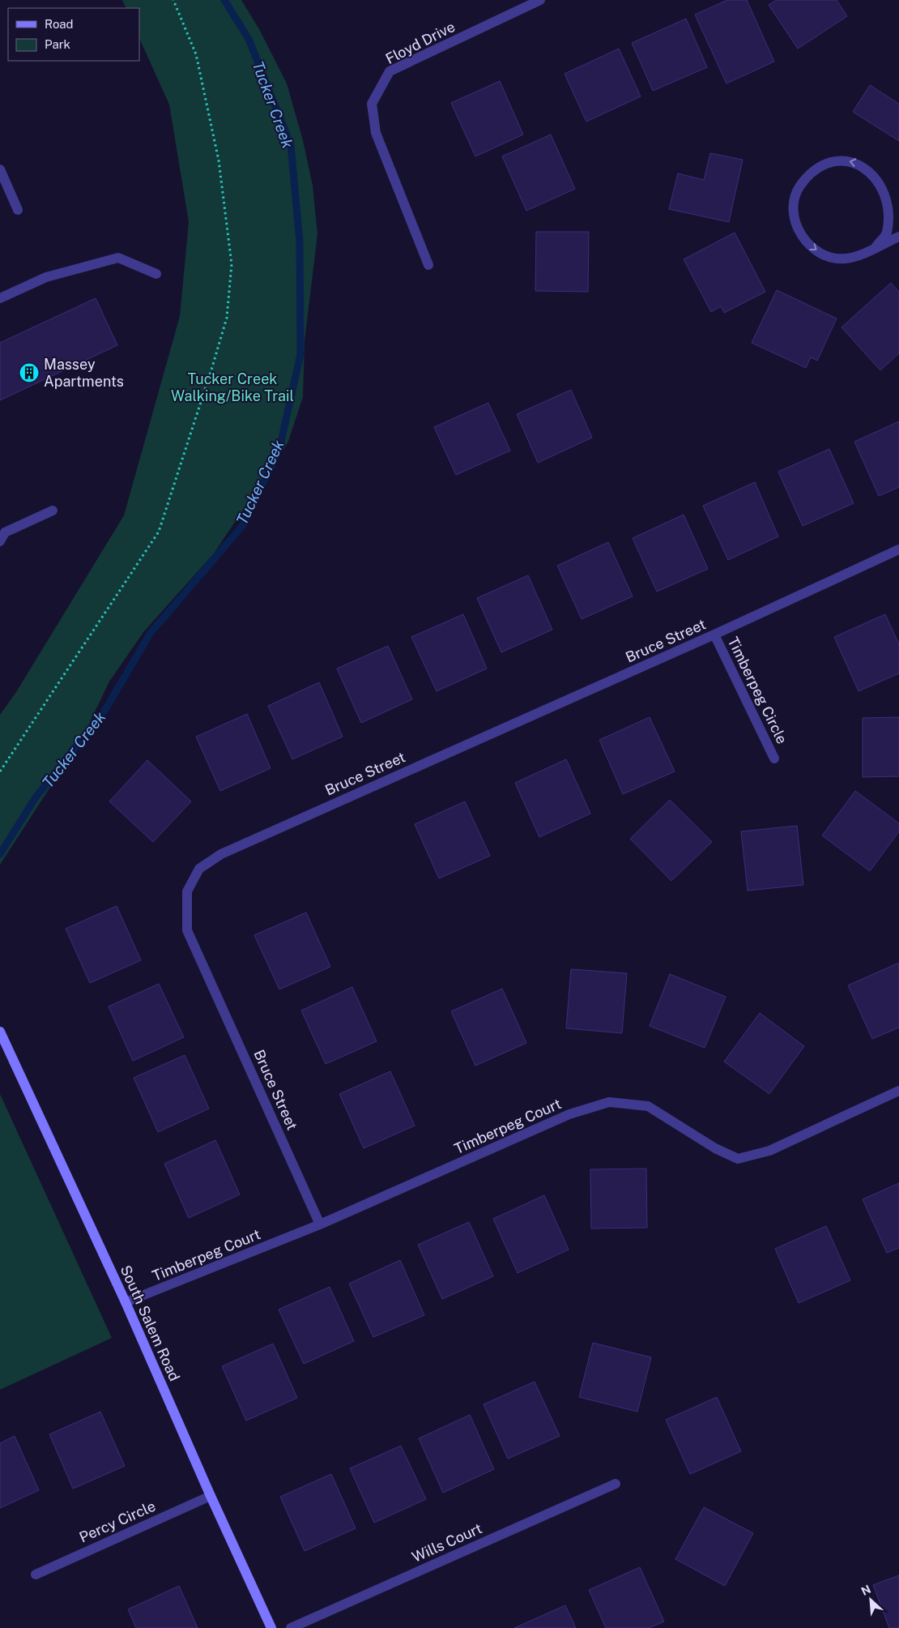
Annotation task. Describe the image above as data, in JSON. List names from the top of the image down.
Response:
{
  "streets": {
    "main road": ["South Salem Road"],
    "street": [
      "Floyd Drive",
      "Bruce Street",
      "Timberpeg Circle",
      "Timberpeg Court",
      "Percy Circle",
      "Wills Court"
    ]
  },
  "crossings": [
    ["Bruce Street", "Timberpeg Circle"],
    ["Bruce Street", "Timberpeg Court"],
    ["Timberpeg Court", "South Salem Road"],
    ["South Salem Road", "Percy Circle"]
  ],
  "water": ["Tucker Creek"],
  "parks": ["Tucker Creek Walking/Bike Trail"],
  "places": {
    "building": ["Massey Apartments"]
  },
  "legend": ["Road", "Park"],
  "north": "top left"
}
